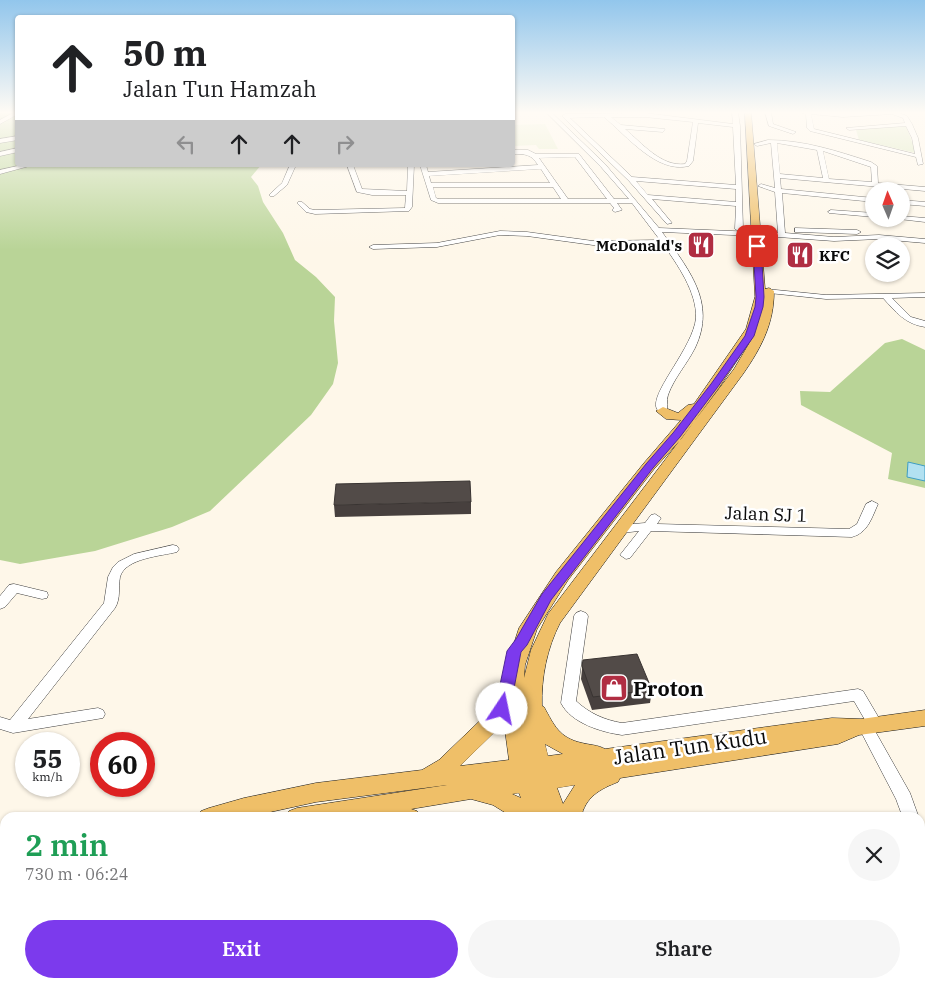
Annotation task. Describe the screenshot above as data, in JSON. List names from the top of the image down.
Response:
{
  "streets": {
    "main road": ["Jalan Tun Kudu"],
    "street": ["Jalan SJ 1"]
  },
  "places": {
    "restaurant": ["McDonald's", "KFC"],
    "shop": ["Proton"]
  },
  "north": "top",
  "page": {
    "turn": ["50 m", "Jalan Tun Hamzah"],
    "speed": "55 km/h",
    "limit": "60",
    "heading": ["2 min", "730 m · 06:24"],
    "buttons": ["Exit", "Share"]
  }
}
